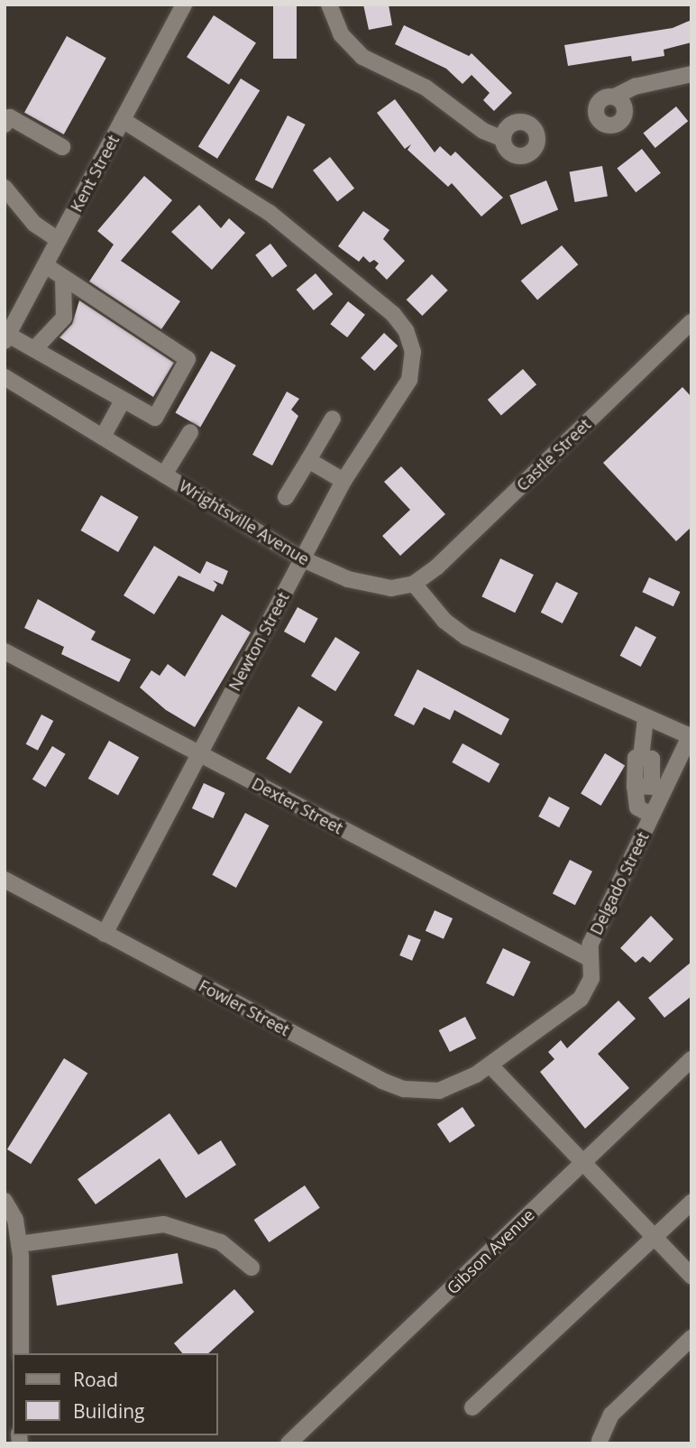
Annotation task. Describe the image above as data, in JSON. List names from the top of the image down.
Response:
{
  "streets": {
    "street": [
      "Kent Street",
      "Castle Street",
      "Wrightsville Avenue",
      "Newton Street",
      "Dexter Street",
      "Delgado Street",
      "Fowler Street",
      "Gibson Avenue"
    ]
  },
  "crossings": [
    ["Kent Street", "Newton Street"],
    ["Castle Street", "Wrightsville Avenue"],
    ["Wrightsville Avenue", "Newton Street"],
    ["Newton Street", "Dexter Street"],
    ["Newton Street", "Fowler Street"],
    ["Dexter Street", "Delgado Street"],
    ["Delgado Street", "Fowler Street"]
  ],
  "legend": ["Road", "Building"]
}
